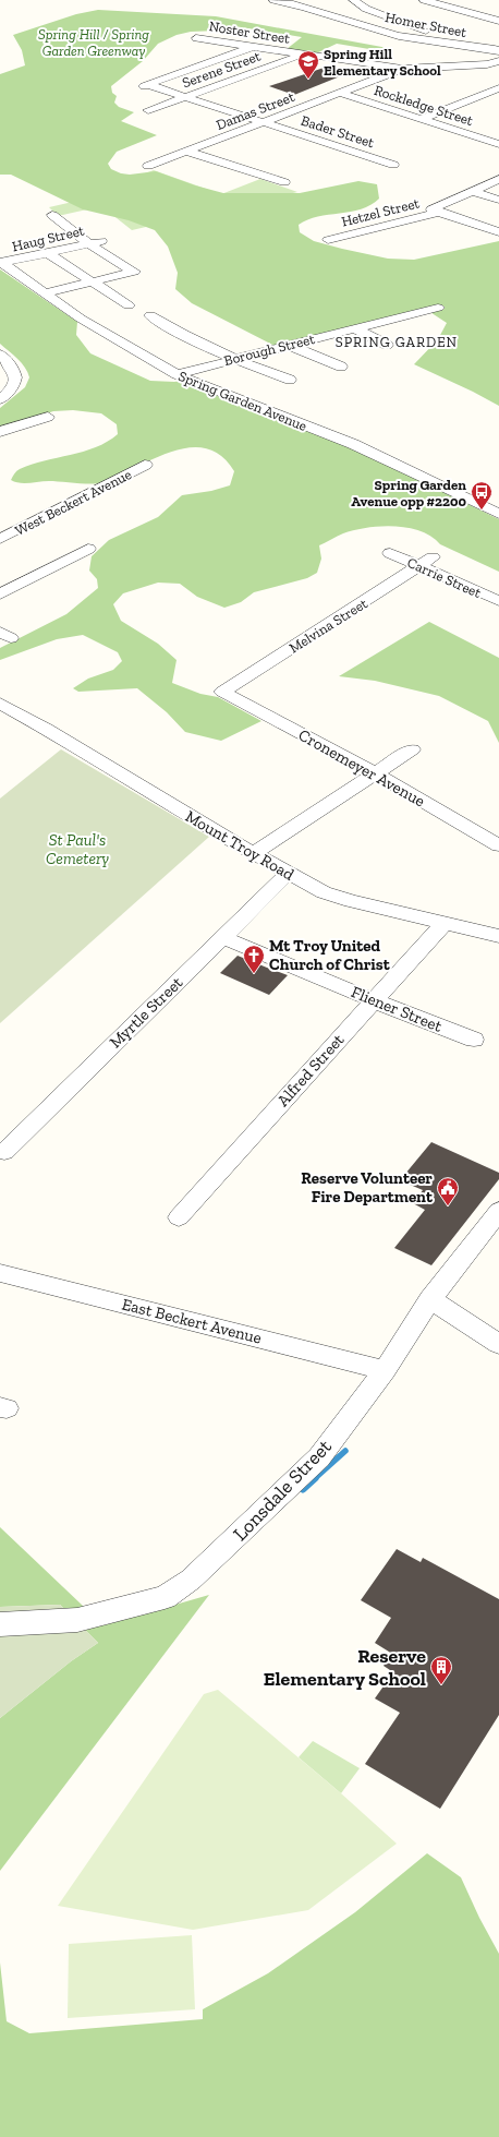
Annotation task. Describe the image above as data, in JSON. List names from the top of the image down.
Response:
{
  "streets": {
    "street": [
      "Homer Street",
      "Noster Street",
      "Serene Street",
      "Rockledge Street",
      "Damas Street",
      "Bader Street",
      "Hetzel Street",
      "Haug Street",
      "Borough Street",
      "Spring Garden Avenue",
      "West Beckert Avenue",
      "Carrie Street",
      "Melvina Street",
      "Cronemeyer Avenue",
      "Mount Troy Road",
      "Fliener Street",
      "Myrtle Street",
      "Alfred Street",
      "East Beckert Avenue",
      "Lonsdale Street"
    ]
  },
  "crossings": [
    ["Noster Street", "Serene Street"],
    ["Noster Street", "Damas Street"],
    ["Noster Street", "Bader Street"],
    ["Serene Street", "Bader Street"],
    ["Rockledge Street", "Damas Street"],
    ["Damas Street", "Bader Street"],
    ["Haug Street", "Spring Garden Avenue"],
    ["Borough Street", "Spring Garden Avenue"],
    ["Carrie Street", "Melvina Street"],
    ["Melvina Street", "Cronemeyer Avenue"],
    ["Mount Troy Road", "Myrtle Street"],
    ["Mount Troy Road", "Alfred Street"],
    ["Fliener Street", "Myrtle Street"],
    ["Fliener Street", "Alfred Street"],
    ["East Beckert Avenue", "Lonsdale Street"]
  ],
  "districts": ["SPRING GARDEN"],
  "parks": ["Spring Hill / Spring Garden Greenway", "St Paul's Cemetery"],
  "places": {
    "school or university": ["Spring Hill Elementary School"],
    "bus stop": ["Spring Garden Avenue opp #2200"],
    "church": ["Mt Troy United Church of Christ"],
    "public building": ["Reserve Volunteer Fire Department"],
    "building": ["Reserve Elementary School"]
  }
}
